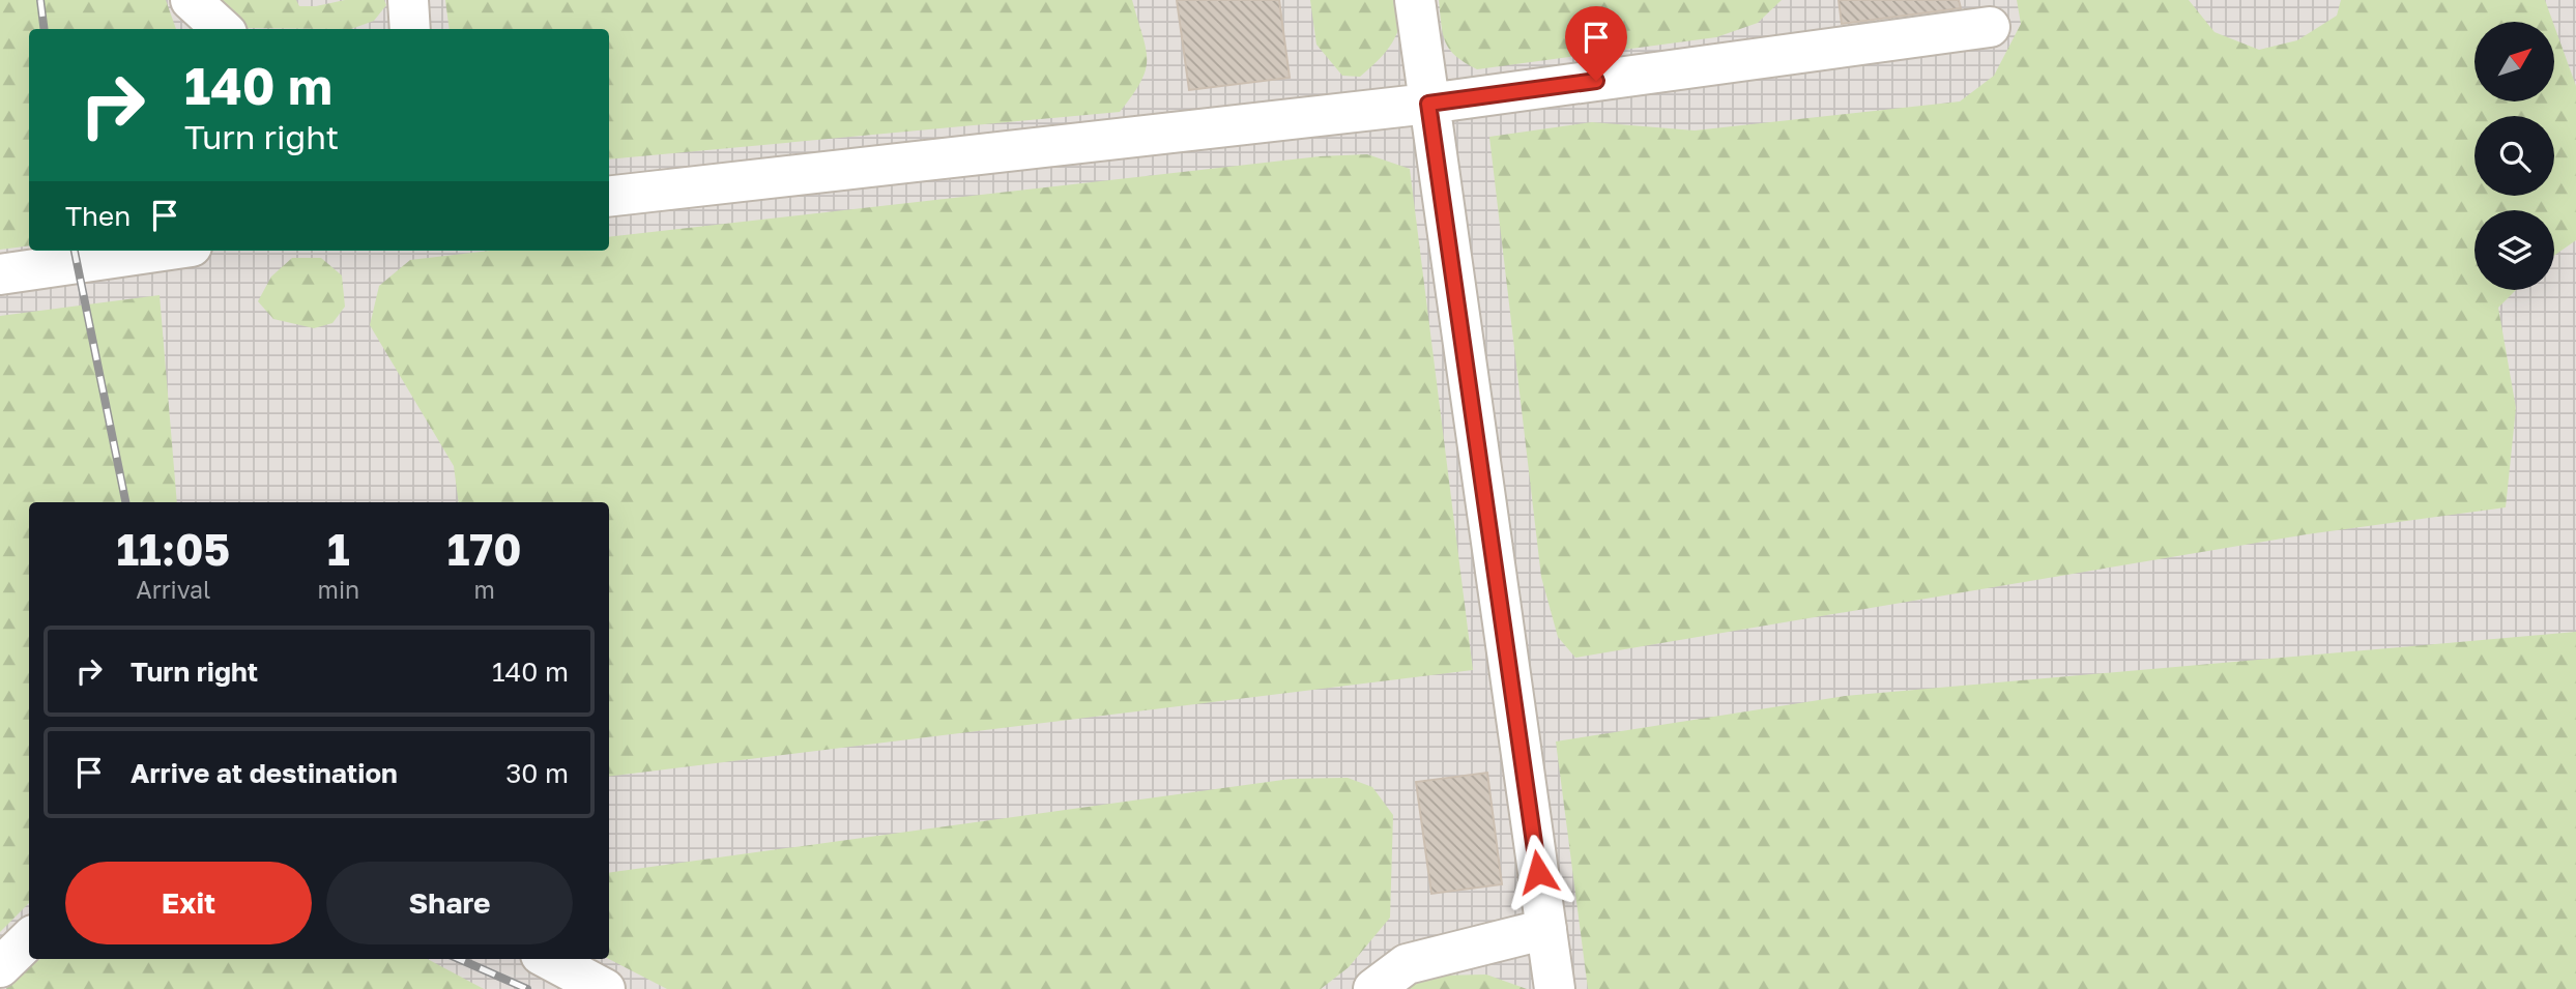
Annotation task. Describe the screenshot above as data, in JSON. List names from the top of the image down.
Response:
{
  "north": "top right",
  "page": {
    "turn": ["140 m", "Turn right"],
    "then": "Then",
    "eta": [
      "11:05",
      "Arrival",
      "1",
      "min",
      "170",
      "m"
    ],
    "list": [
      {
        "name": "Turn right",
        "value": "140 m"
      },
      {
        "name": "Arrive at destination",
        "value": "30 m"
      }
    ],
    "buttons": ["Exit", "Share"]
  }
}
